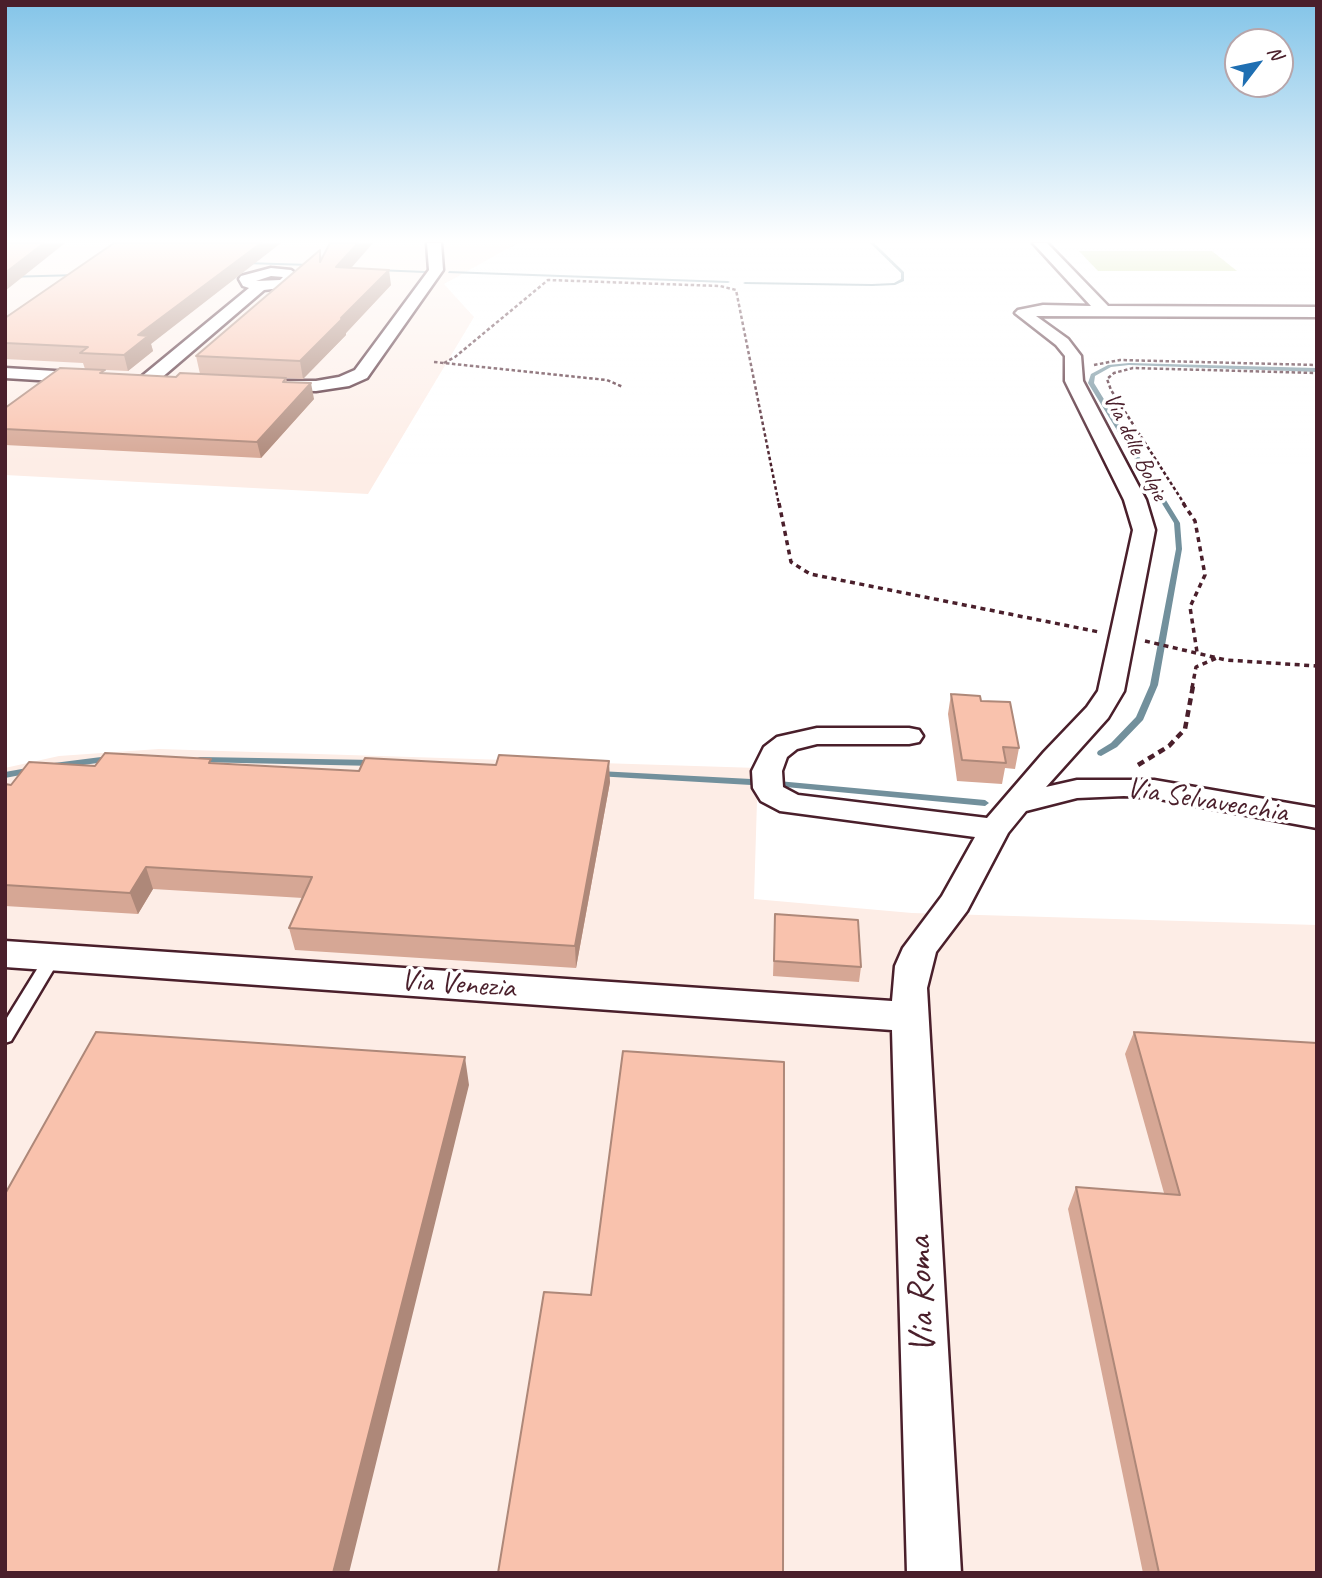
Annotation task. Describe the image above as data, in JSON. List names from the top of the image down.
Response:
{
  "streets": {
    "street": [
      "Via delle Bolgie",
      "Via Selvavecchia",
      "Via Venezia",
      "Via Roma"
    ]
  },
  "crossings": [
    ["Via delle Bolgie", "Via Selvavecchia"],
    ["Via delle Bolgie", "Via Roma"],
    ["Via Selvavecchia", "Via Roma"],
    ["Via Venezia", "Via Roma"]
  ],
  "north": "top right"
}
